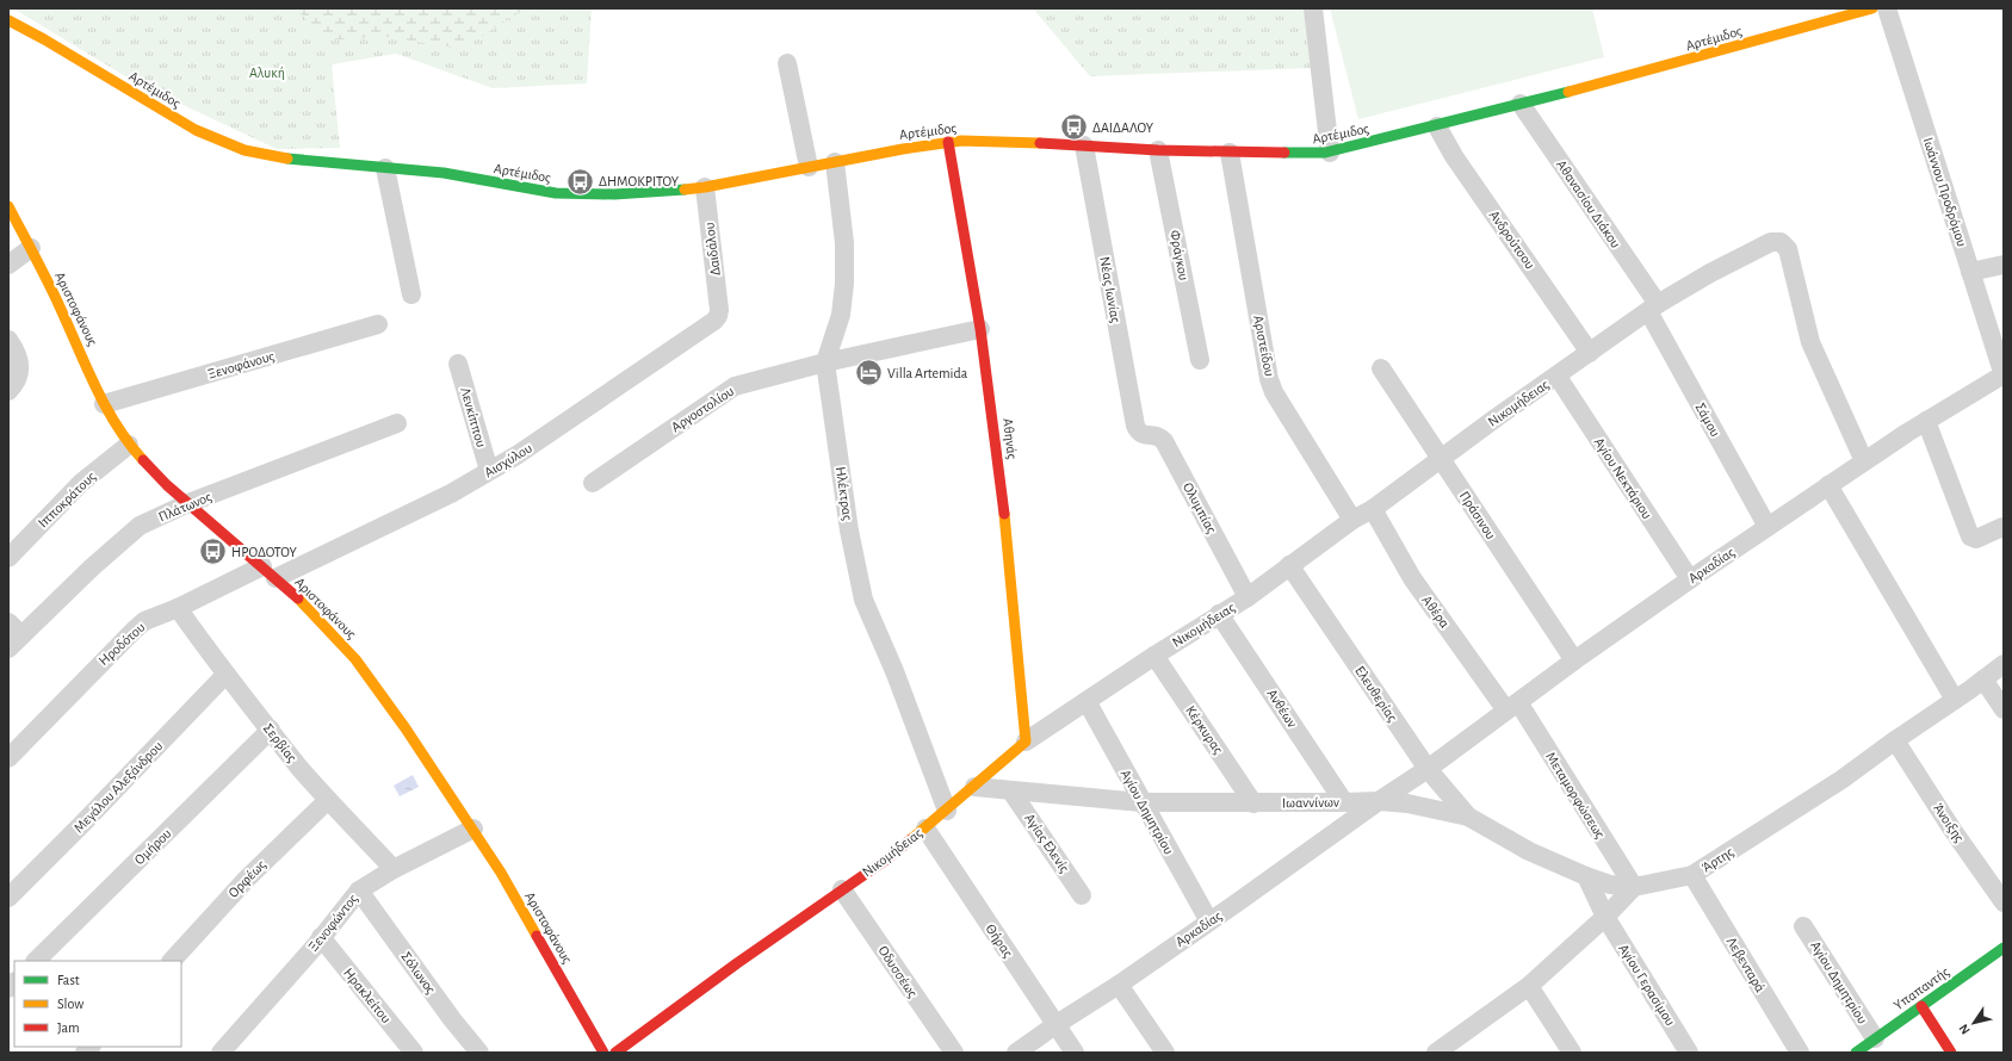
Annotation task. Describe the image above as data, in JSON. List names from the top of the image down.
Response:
{
  "streets": {
    "street": [
      "Αρτέμιδος",
      "Ιωάννου Προδρόμου",
      "Αθανασίου Διάκου",
      "Ανδρούτσου",
      "Δαιδάλου",
      "Φράγκου",
      "Νέας Ιωνίας",
      "Αριστοφάνους",
      "Αριστείδου",
      "Ξενοφάνους",
      "Νικομήδειας",
      "Αργοστολίου",
      "Λενκίππου",
      "Σάμου",
      "Αθηνάς",
      "Αισχύλου",
      "Αγίου Νεκτάριου",
      "Ηλέκτρας",
      "Ιπποκράτους",
      "Πλάτωνος",
      "Ολυμπίας",
      "Πράσινου",
      "Αρκαδίας",
      "Αθέρα",
      "Ηροδότου",
      "Ελευθερίας",
      "Ανθέων",
      "Κέρκυρας",
      "Σερβίας",
      "Μεγάλου Αλεξάνδρου",
      "Μεταμορφώσεως",
      "Ιωαννίνων",
      "Αγίου Δημητρίου",
      "Άνοιξης",
      "Αγίας Ελενίς",
      "Ομήρου",
      "Άρτης",
      "Ορφέως",
      "Ξενοφώντος",
      "Θήρας",
      "Λεβενταρά",
      "Οδυσσέως",
      "Σόλωνος",
      "Αγίου Γερασίμου",
      "Υπαπαντής",
      "Ηρακλείτου"
    ]
  },
  "crossings": [
    ["Αρτέμιδος", "Αθανασίου Διάκου"],
    ["Αρτέμιδος", "Ανδρούτσου"],
    ["Αρτέμιδος", "Δαιδάλου"],
    ["Αρτέμιδος", "Φράγκου"],
    ["Αρτέμιδος", "Νέας Ιωνίας"],
    ["Αρτέμιδος", "Αριστείδου"],
    ["Αρτέμιδος", "Αθηνάς"],
    ["Αρτέμιδος", "Ηλέκτρας"],
    ["Ιωάννου Προδρόμου", "Αρκαδίας"],
    ["Αθανασίου Διάκου", "Νικομήδειας"],
    ["Αθανασίου Διάκου", "Σάμου"],
    ["Ανδρούτσου", "Νικομήδειας"],
    ["Δαιδάλου", "Αισχύλου"],
    ["Νέας Ιωνίας", "Ολυμπίας"],
    ["Αριστοφάνους", "Ξενοφάνους"],
    ["Αριστοφάνους", "Αισχύλου"],
    ["Αριστοφάνους", "Ιπποκράτους"],
    ["Αριστοφάνους", "Πλάτωνος"],
    ["Αριστοφάνους", "Ηροδότου"],
    ["Αριστοφάνους", "Ξενοφώντος"],
    ["Αριστείδου", "Νικομήδειας"],
    ["Νικομήδειας", "Σάμου"],
    ["Νικομήδειας", "Αθηνάς"],
    ["Νικομήδειας", "Αγίου Νεκτάριου"],
    ["Νικομήδειας", "Ηλέκτρας"],
    ["Νικομήδειας", "Ολυμπίας"],
    ["Νικομήδειας", "Πράσινου"],
    ["Νικομήδειας", "Αρκαδίας"],
    ["Νικομήδειας", "Αθέρα"],
    ["Νικομήδειας", "Ελευθερίας"],
    ["Νικομήδειας", "Ανθέων"],
    ["Νικομήδειας", "Κέρκυρας"],
    ["Νικομήδειας", "Ιωαννίνων"],
    ["Νικομήδειας", "Αγίου Δημητρίου"],
    ["Νικομήδειας", "Θήρας"],
    ["Νικομήδειας", "Οδυσσέως"],
    ["Αργοστολίου", "Αθηνάς"],
    ["Αργοστολίου", "Ηλέκτρας"],
    ["Λενκίππου", "Αισχύλου"],
    ["Σάμου", "Αρκαδίας"],
    ["Αισχύλου", "Ηροδότου"],
    ["Αγίου Νεκτάριου", "Αρκαδίας"],
    ["Πράσινου", "Αρκαδίας"],
    ["Αρκαδίας", "Αθέρα"],
    ["Αρκαδίας", "Ελευθερίας"],
    ["Αρκαδίας", "Μεταμορφώσεως"],
    ["Αρκαδίας", "Ιωαννίνων"],
    ["Αρκαδίας", "Αγίου Δημητρίου"],
    ["Αρκαδίας", "Θήρας"],
    ["Αθέρα", "Μεταμορφώσεως"],
    ["Ηροδότου", "Σερβίας"],
    ["Ελευθερίας", "Ιωαννίνων"],
    ["Ανθέων", "Ιωαννίνων"],
    ["Κέρκυρας", "Ιωαννίνων"],
    ["Σερβίας", "Μεγάλου Αλεξάνδρου"],
    ["Σερβίας", "Ομήρου"],
    ["Σερβίας", "Ορφέως"],
    ["Σερβίας", "Ξενοφώντος"],
    ["Μεταμορφώσεως", "Άρτης"],
    ["Ιωαννίνων", "Αγίου Δημητρίου"],
    ["Ιωαννίνων", "Αγίας Ελενίς"],
    ["Ιωαννίνων", "Άρτης"],
    ["Αγίου Δημητρίου", "Υπαπαντής"],
    ["Άνοιξης", "Άρτης"],
    ["Άρτης", "Λεβενταρά"],
    ["Ξενοφώντος", "Σόλωνος"],
    ["Ξενοφώντος", "Ηρακλείτου"]
  ],
  "parks": ["Αλυκή"],
  "places": {
    "bus stop": ["ΔΑΙΔΑΛΟΥ", "ΔΗΜΟΚΡΙΤΟΥ", "ΗΡΟΔΟΤΟΥ"],
    "hotel": ["Villa Artemida"]
  },
  "legend": ["Fast", "Slow", "Jam"],
  "north": "bottom left"
}
